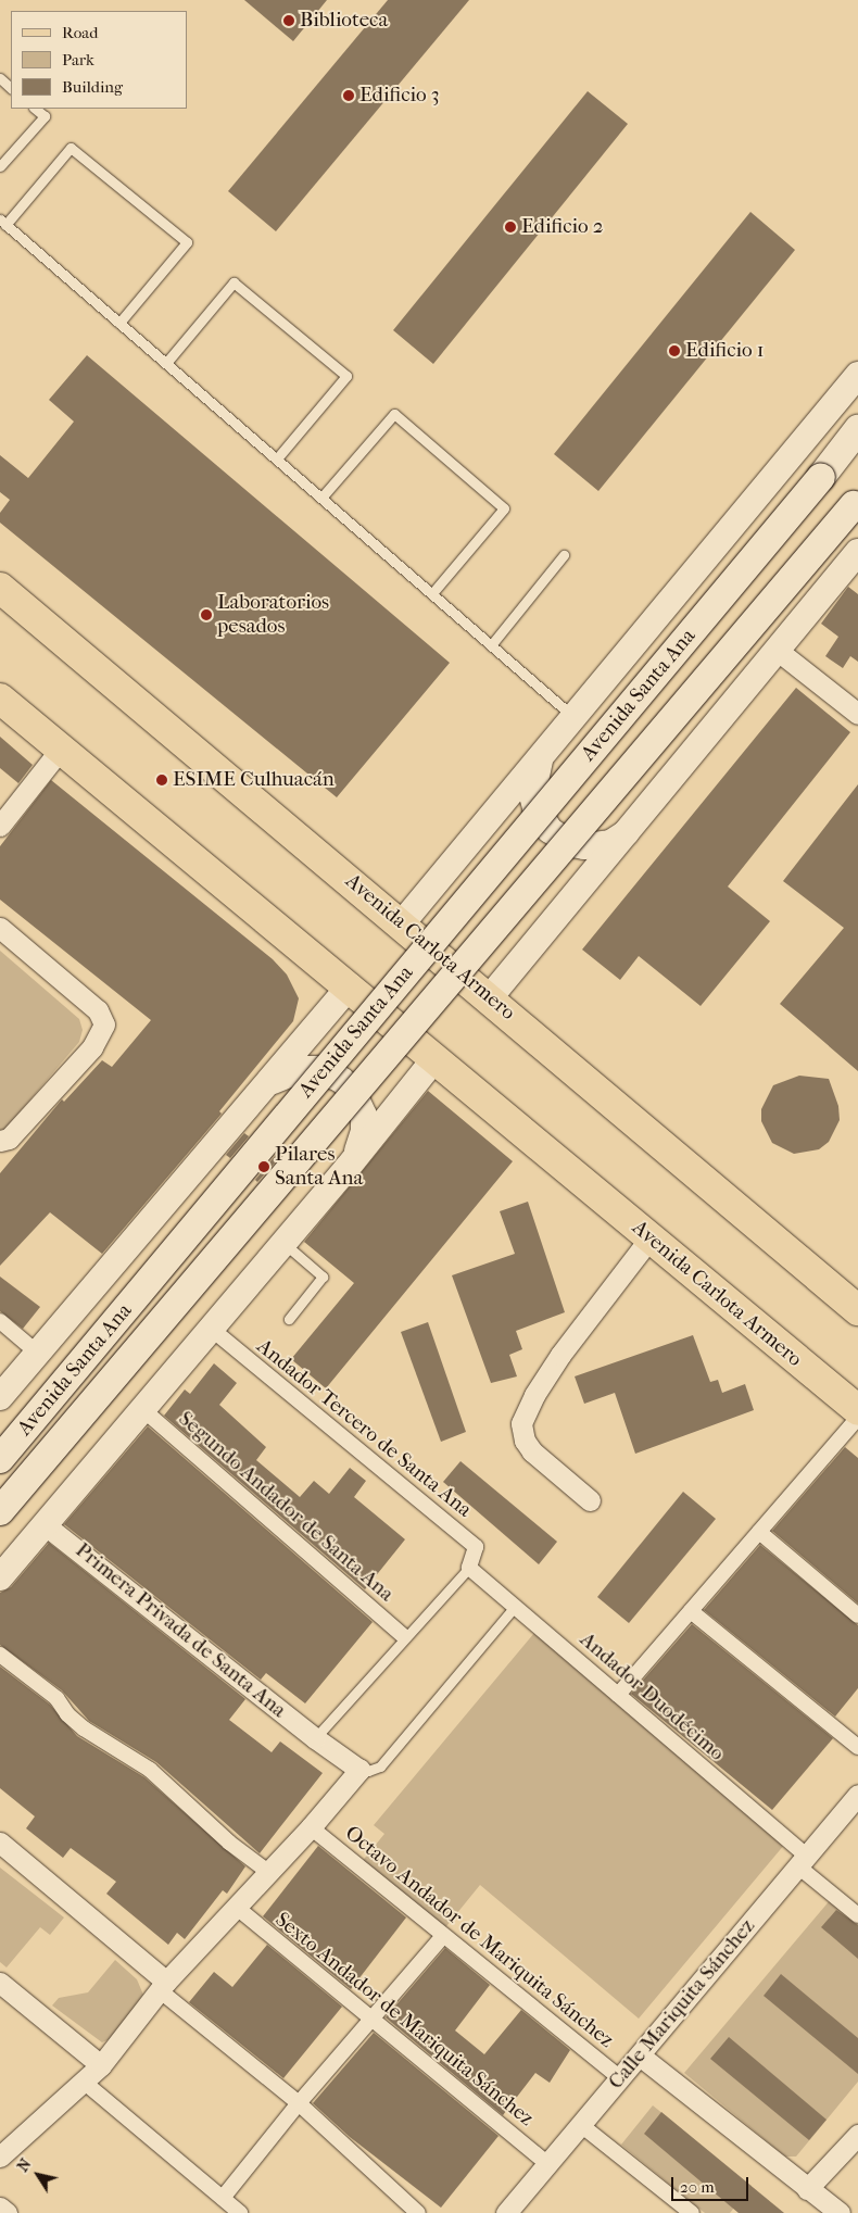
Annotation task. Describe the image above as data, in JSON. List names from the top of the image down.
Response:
{
  "streets": {
    "main road": ["Avenida Santa Ana", "Avenida Carlota Armero"],
    "street": [
      "Andador Tercero de Santa Ana",
      "Segundo Andador de Santa Ana",
      "Primera Privada de Santa Ana",
      "Andador Duodécimo",
      "Octavo Andador de Mariquita Sánchez",
      "Calle Mariquita Sánchez",
      "Sexto Andador de Mariquita Sánchez"
    ]
  },
  "crossings": [
    ["Avenida Santa Ana", "Avenida Carlota Armero"],
    ["Andador Tercero de Santa Ana", "Andador Duodécimo"],
    ["Andador Duodécimo", "Calle Mariquita Sánchez"],
    ["Octavo Andador de Mariquita Sánchez", "Calle Mariquita Sánchez"],
    ["Calle Mariquita Sánchez", "Sexto Andador de Mariquita Sánchez"]
  ],
  "places": [
    "Biblioteca",
    "Edificio 3",
    "Edificio 2",
    "Edificio 1",
    "Laboratorios pesados",
    "ESIME Culhuacán",
    "Pilares Santa Ana"
  ],
  "legend": ["Road", "Park", "Building"],
  "scale_bar": "20 m",
  "north": "top left"
}
